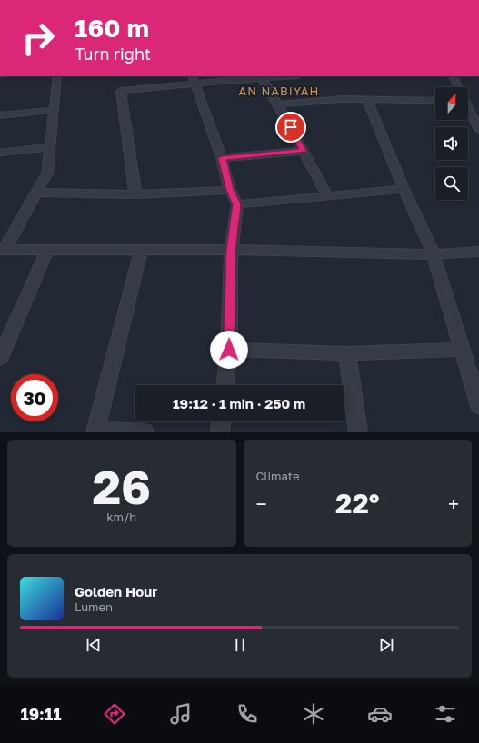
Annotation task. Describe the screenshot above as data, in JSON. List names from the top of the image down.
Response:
{
  "districts": ["AN NABIYAH"],
  "north": "top",
  "page": {
    "turn": ["160 m", "Turn right"],
    "limit": "30",
    "trip": "19:12 · 1 min · 250 m",
    "tile": [
      ["26", "km/h"],
      "Climate"
    ],
    "heat": ["−", "22°", "+"],
    "song": ["Golden Hour", "Lumen"],
    "tabs": "19:11"
  }
}
